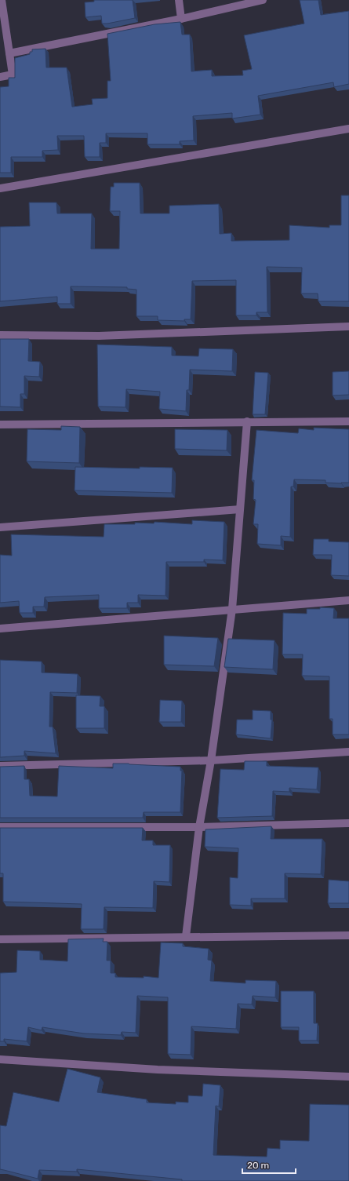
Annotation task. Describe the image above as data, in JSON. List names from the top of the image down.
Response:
{
  "scale_bar": "20 m"
}
